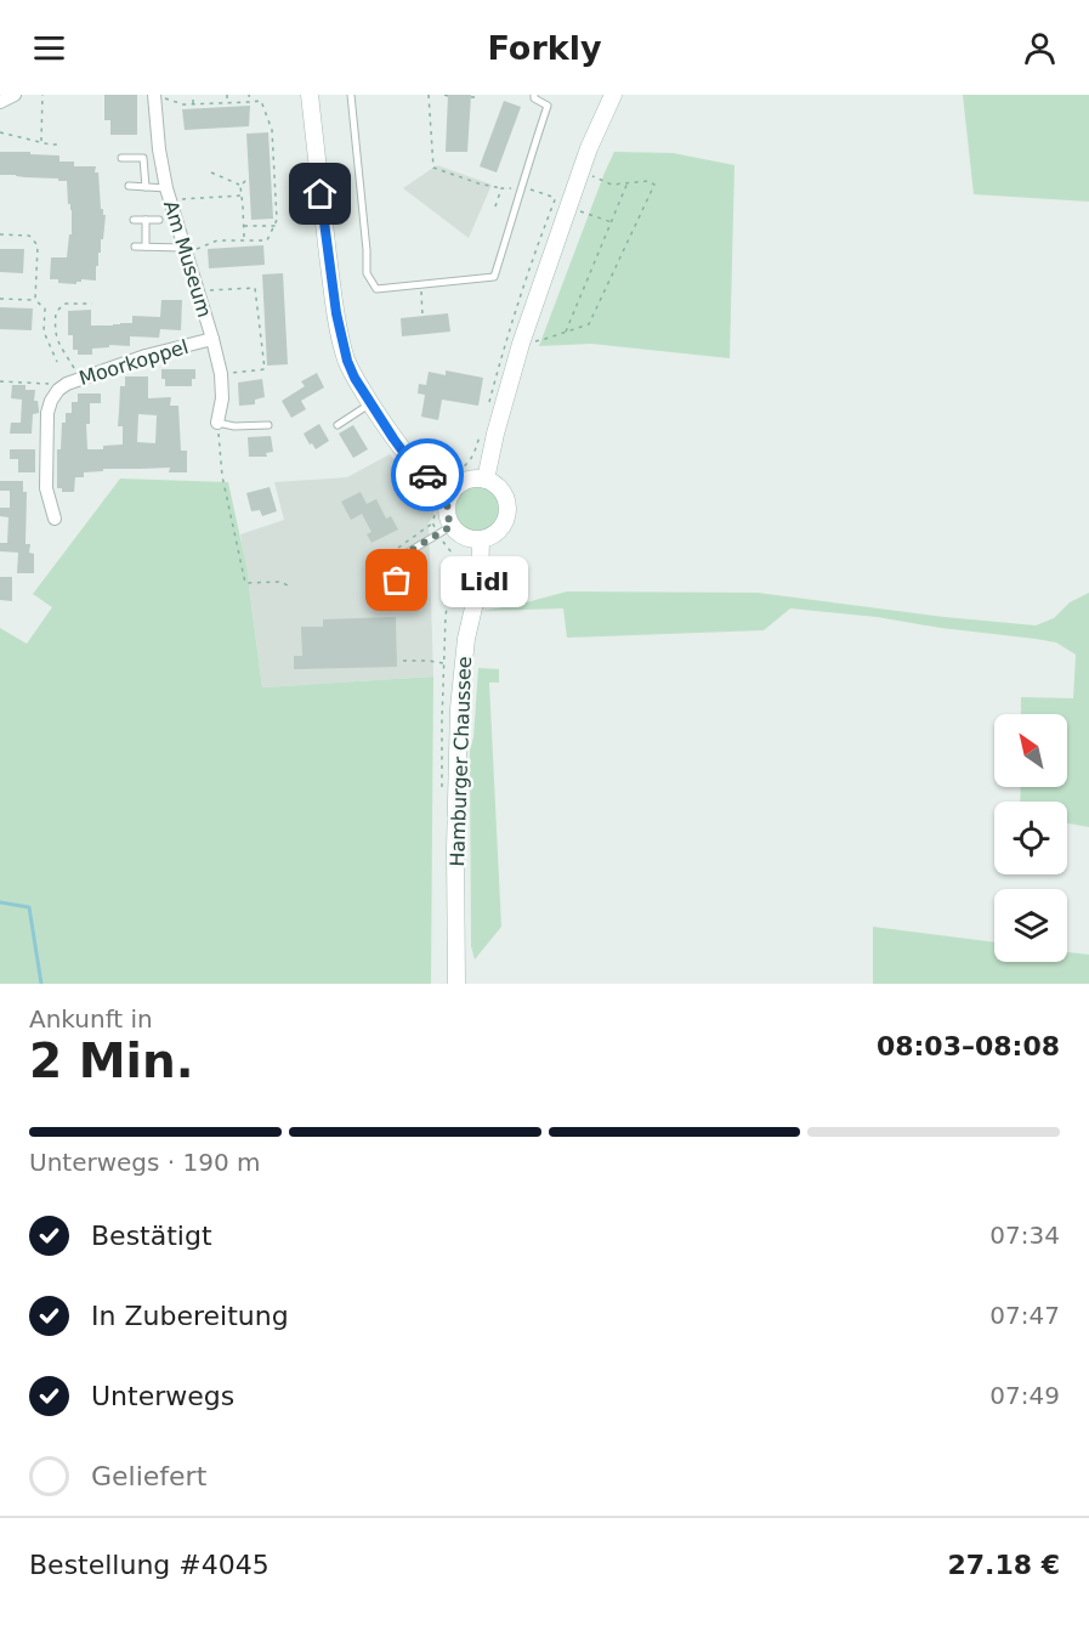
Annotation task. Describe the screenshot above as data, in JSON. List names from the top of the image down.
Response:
{
  "streets": {
    "main road": ["Hamburger Chaussee"],
    "street": ["Am Museum", "Moorkoppel"]
  },
  "crossings": [
    ["Am Museum", "Moorkoppel"]
  ],
  "places": ["Lidl"],
  "north": "top left",
  "page": {
    "header": "Forkly",
    "bubble": "Lidl",
    "heading": ["2 Min.", "Ankunft in", "08:03–08:08"],
    "panel": ["Bestellung #4045", "27.18 €"],
    "bar": "Unterwegs · 190 m",
    "list": [
      ["Bestätigt", "07:34"],
      ["In Zubereitung", "07:47"],
      ["Unterwegs", "07:49"],
      "Geliefert"
    ]
  }
}
